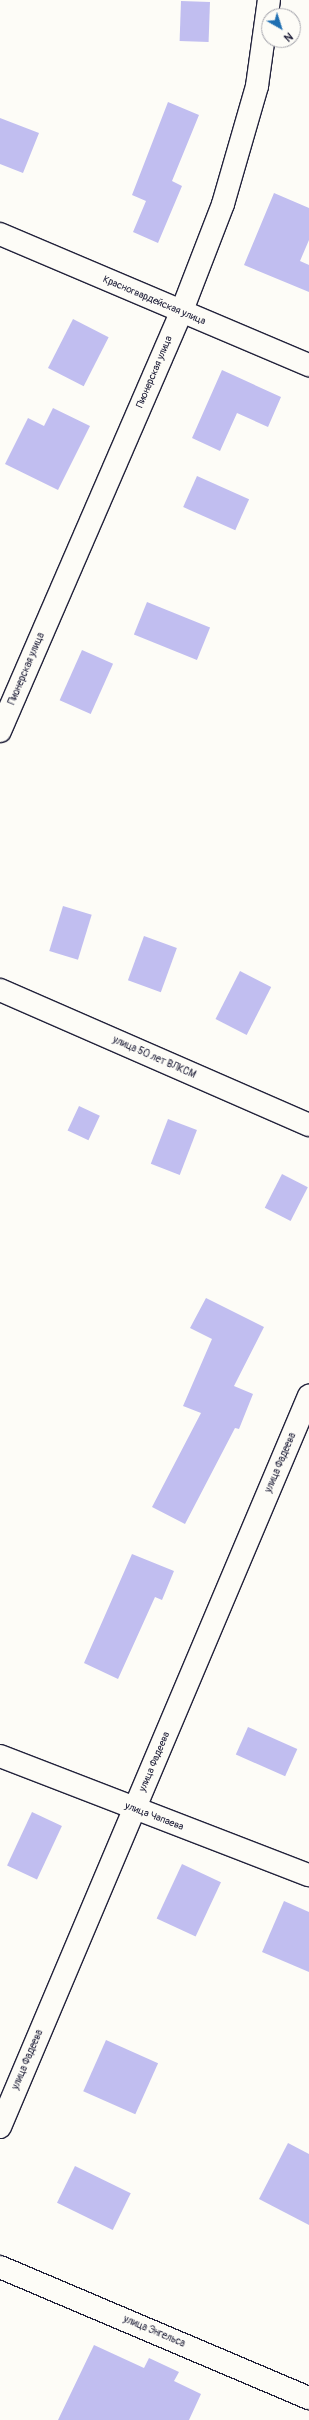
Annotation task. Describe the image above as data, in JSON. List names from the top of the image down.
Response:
{
  "streets": {
    "street": [
      "Красногвардейская улица",
      "Пионерская улица",
      "улица 50 лет ВЛКСМ",
      "улица Фадеева",
      "улица Чапаева",
      "улица Энгельса"
    ]
  },
  "crossings": [
    ["Красногвардейская улица", "Пионерская улица"],
    ["улица Фадеева", "улица Чапаева"]
  ],
  "north": "bottom right"
}
